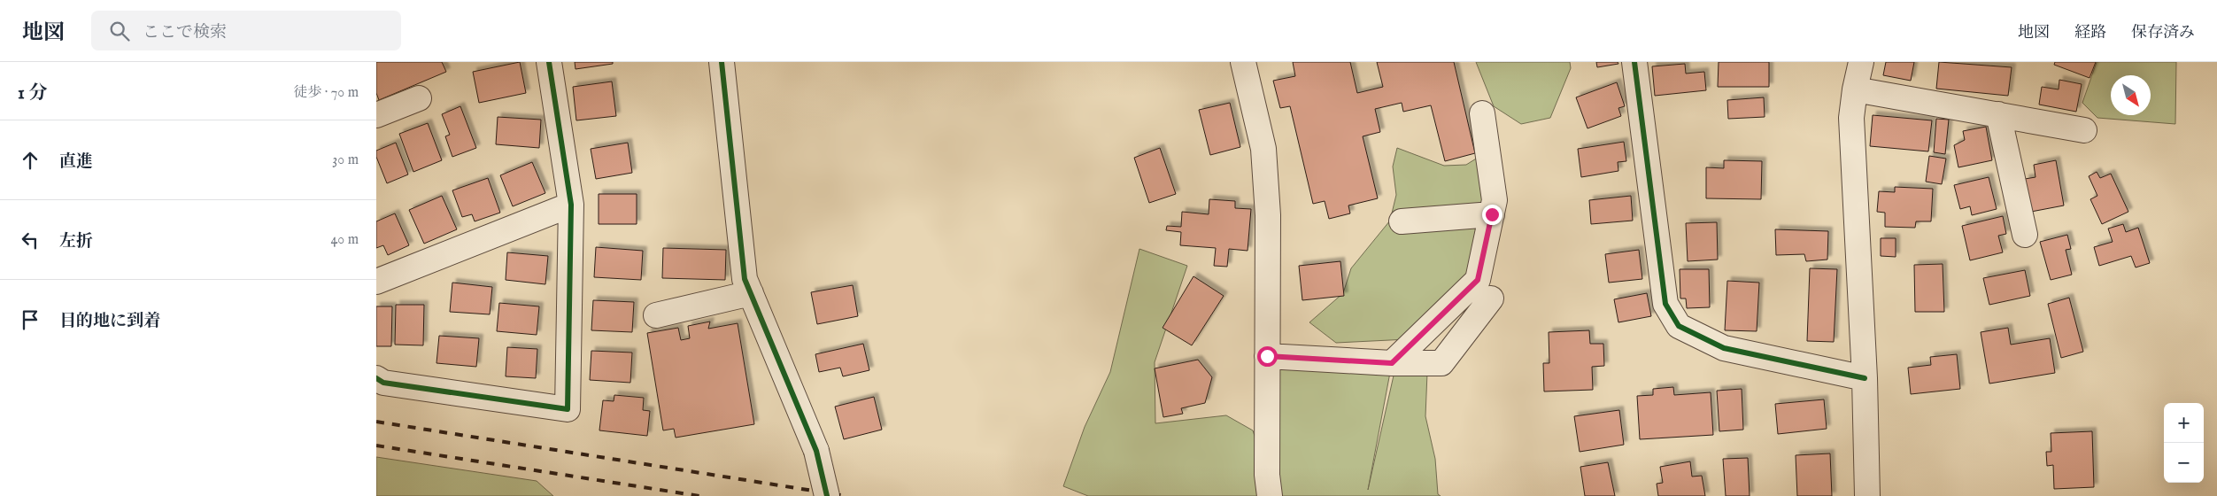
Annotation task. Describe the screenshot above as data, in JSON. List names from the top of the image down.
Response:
{
  "north": "bottom right",
  "page": {
    "header": "地図",
    "search": "ここで検索",
    "nav": ["地図", "経路", "保存済み"],
    "heading": ["1 分", "徒歩 · 70 m"],
    "list": [
      ["直進", "30 m"],
      ["左折", "40 m"],
      "目的地に到着"
    ],
    "map_buttons": ["+", "−"]
  }
}
